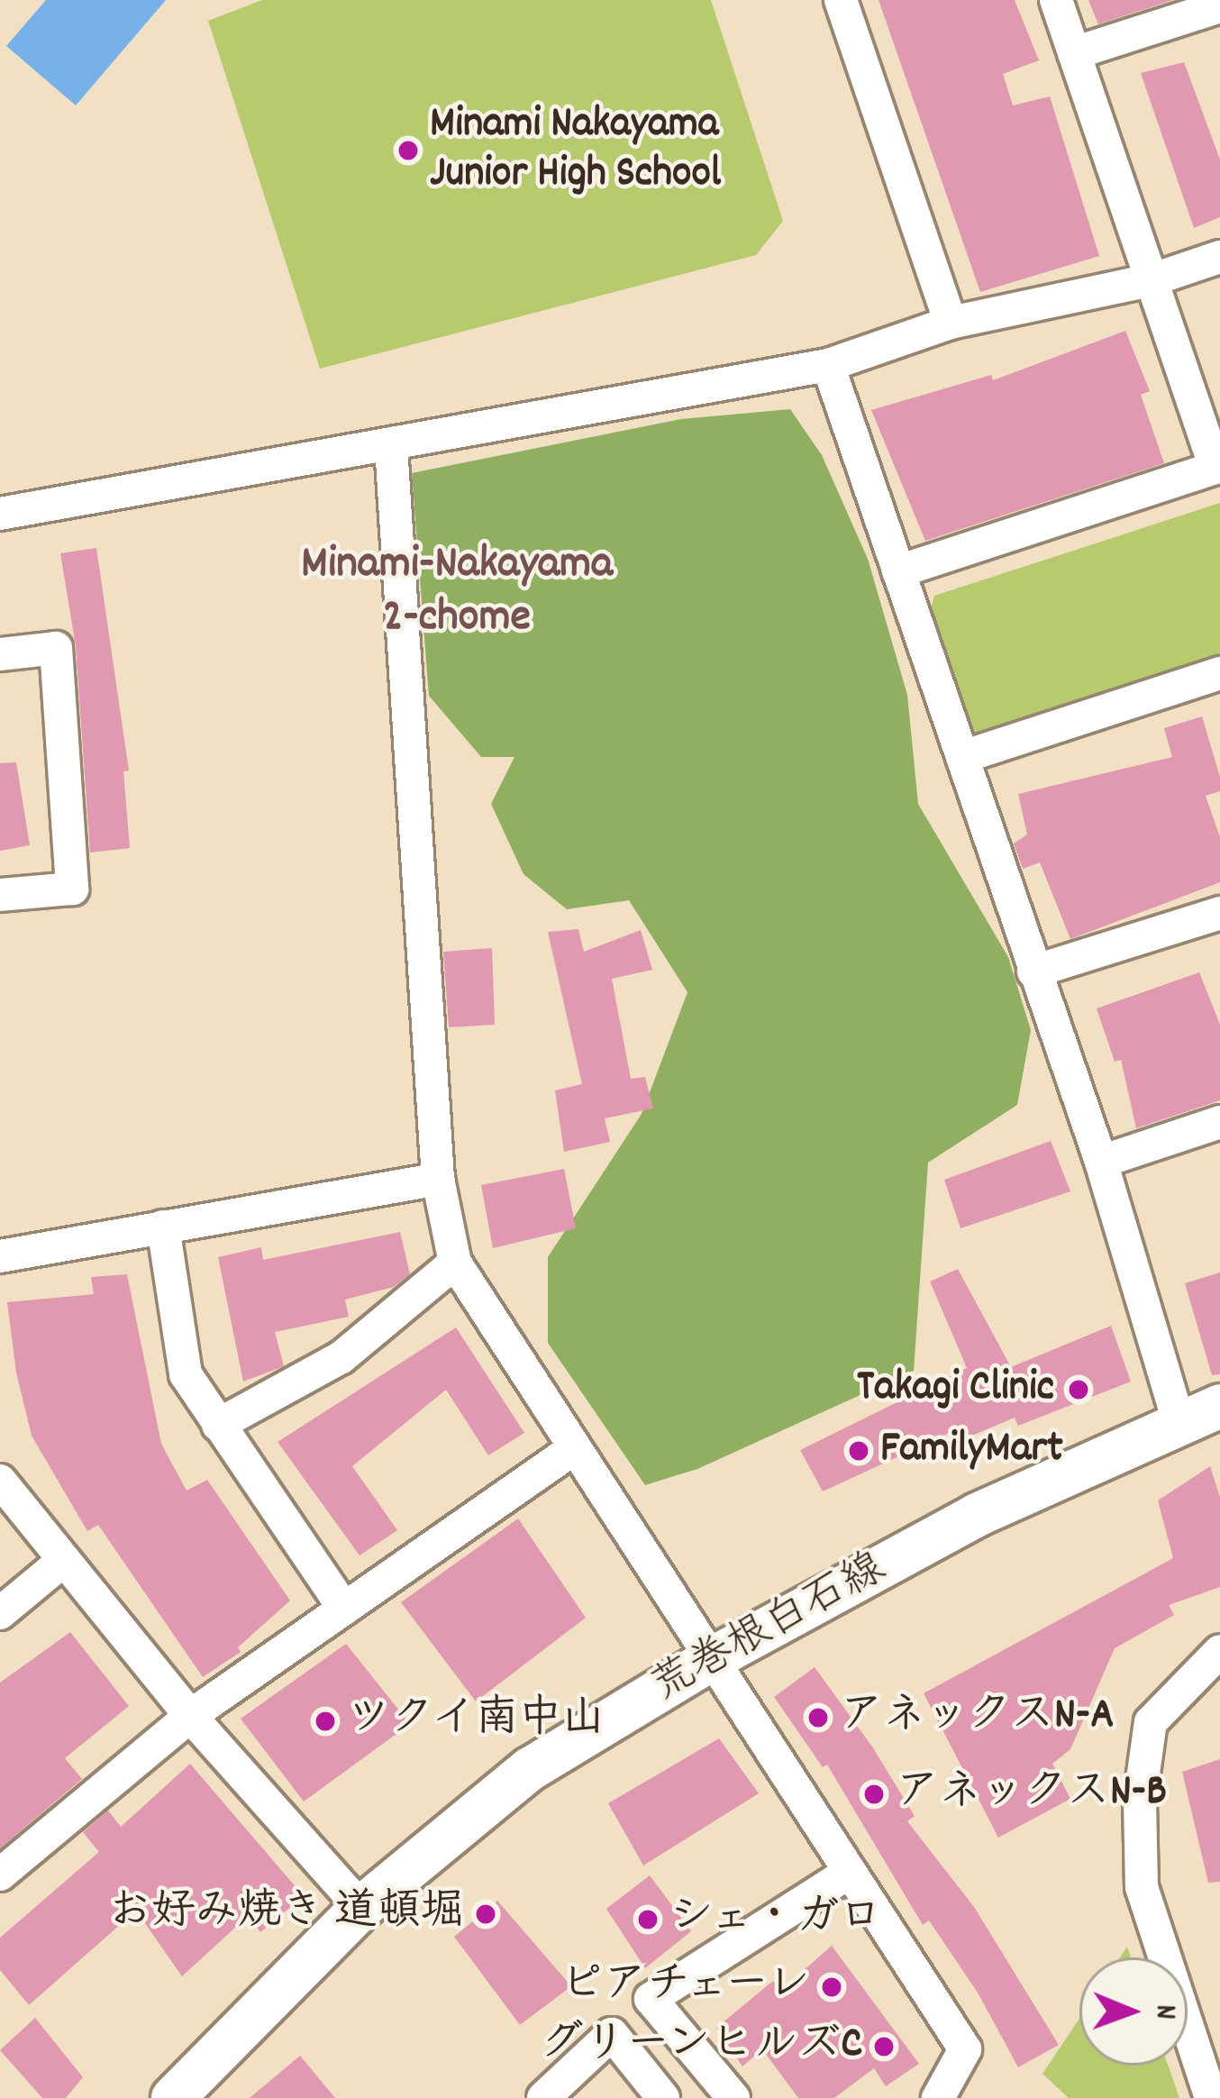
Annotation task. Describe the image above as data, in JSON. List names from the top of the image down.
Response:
{
  "streets": {
    "street": ["荒巻根白石線"]
  },
  "districts": ["Minami-Nakayama 2-chome"],
  "places": [
    "Minami Nakayama Junior High School",
    "Takagi Clinic",
    "FamilyMart",
    "アネックスN-A",
    "ツクイ南中山",
    "アネックスN-B",
    "お好み焼き 道頓堀",
    "シェ・ガロ",
    "ピアチェーレ",
    "グリーンヒルズC"
  ],
  "north": "right"
}
